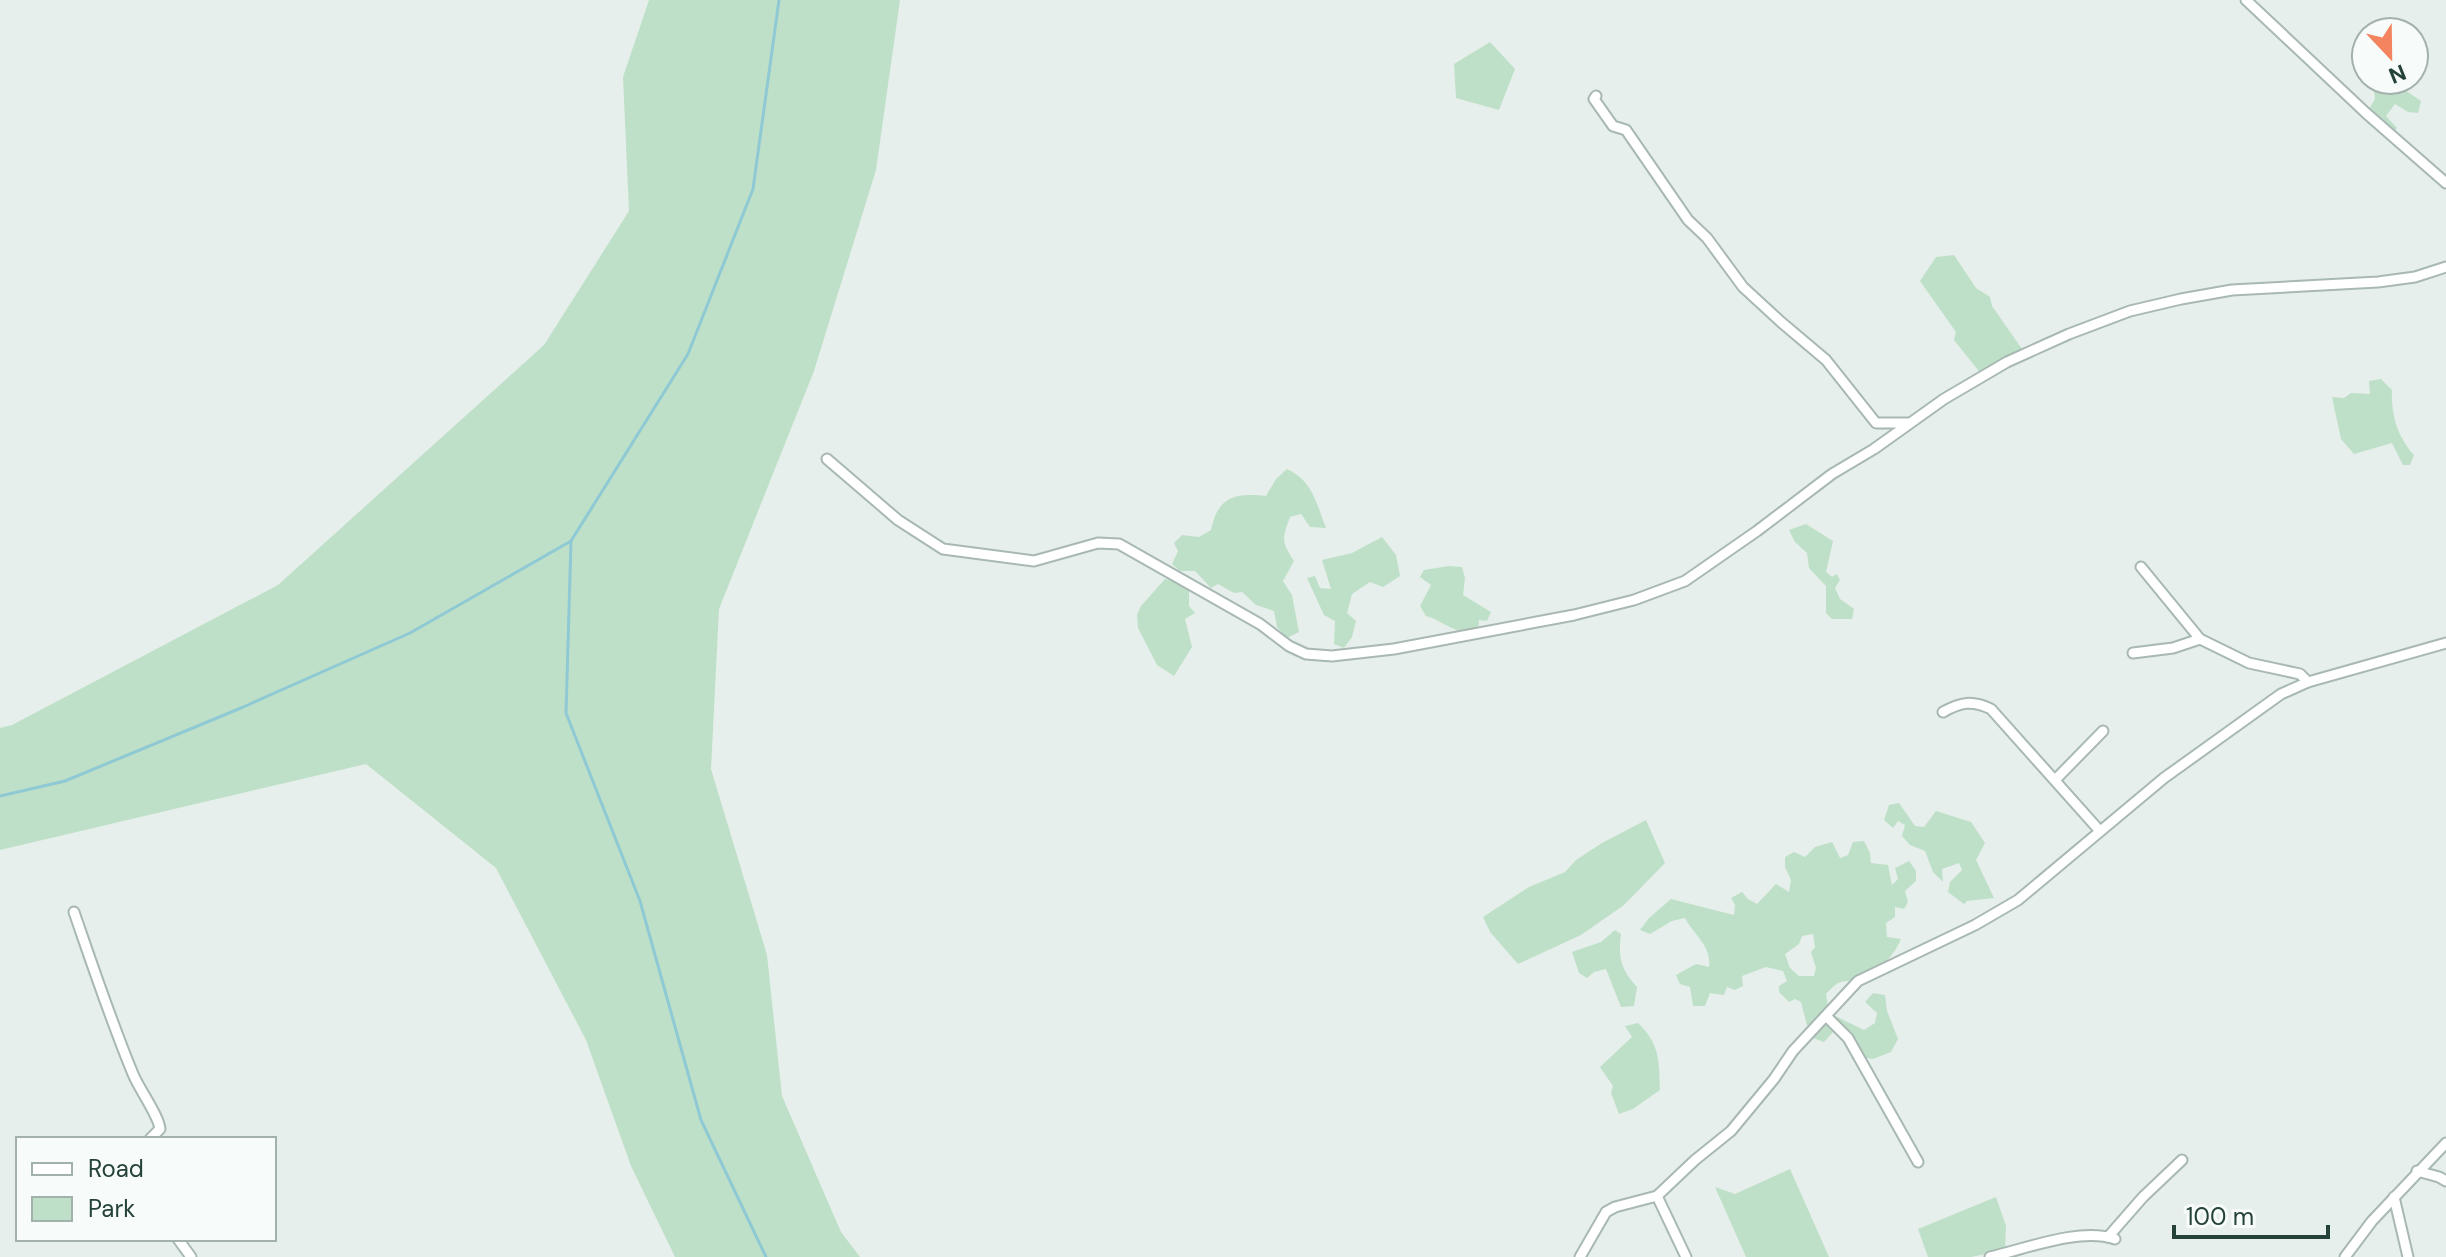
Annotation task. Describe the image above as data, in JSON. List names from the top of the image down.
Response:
{
  "legend": ["Road", "Park"],
  "scale_bar": "100 m",
  "north": "bottom"
}
